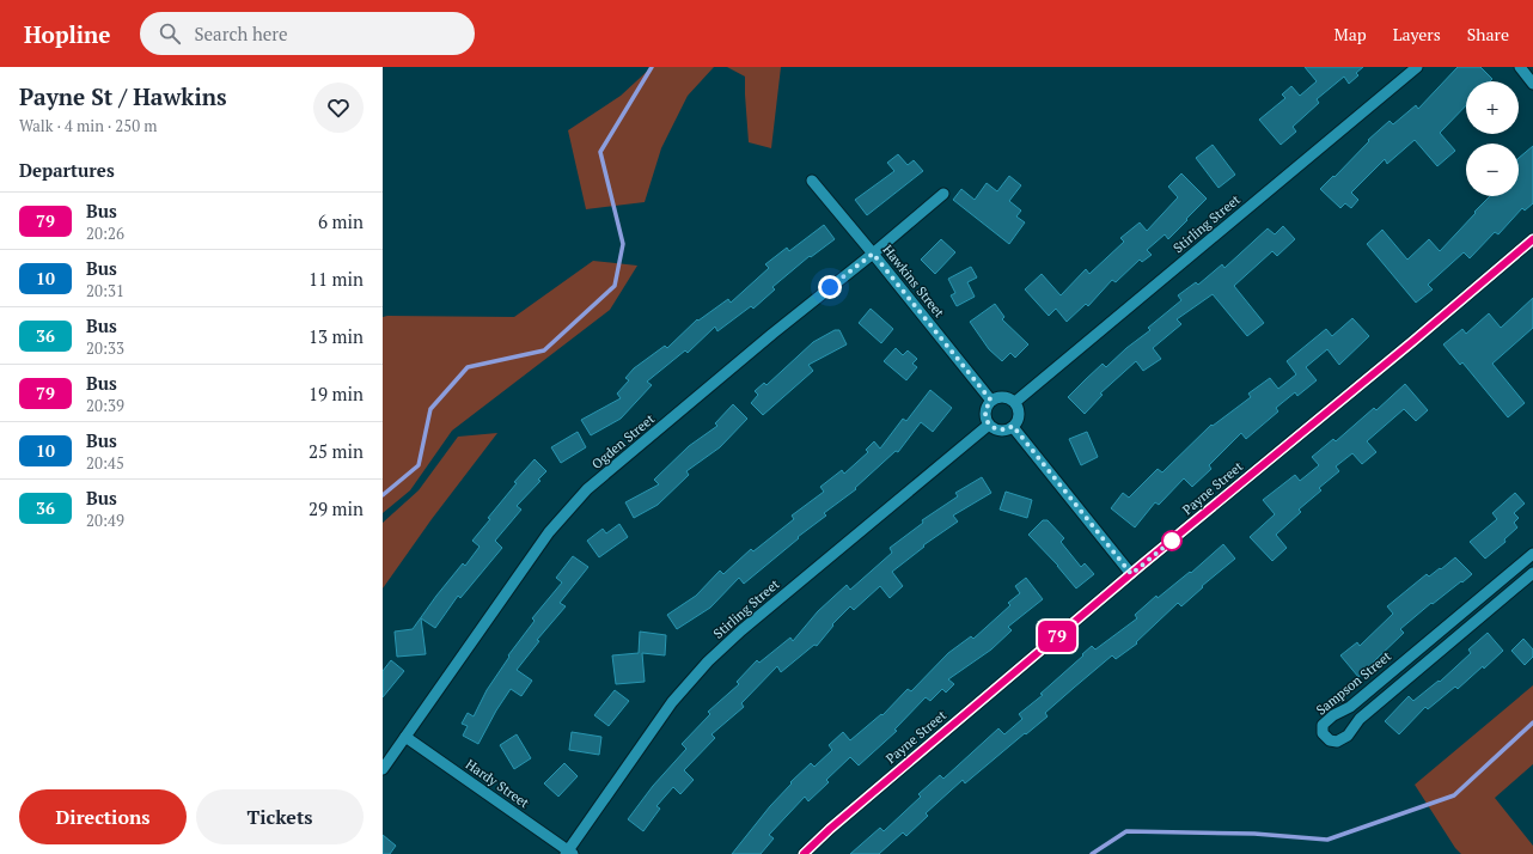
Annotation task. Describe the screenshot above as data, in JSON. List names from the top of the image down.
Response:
{
  "streets": {
    "street": [
      "Stirling Street",
      "Hawkins Street",
      "Ogden Street",
      "Payne Street",
      "Sampson Street",
      "Hardy Street"
    ]
  },
  "crossings": [
    ["Stirling Street", "Hawkins Street"],
    ["Stirling Street", "Hardy Street"],
    ["Hawkins Street", "Ogden Street"],
    ["Ogden Street", "Hardy Street"]
  ],
  "lines": ["bus line 79"],
  "page": {
    "header": "Hopline",
    "search": "Search here",
    "nav": ["Map", "Layers", "Share"],
    "heading": [
      ["Payne St / Hawkins", "Walk · 4 min · 250 m"],
      "Departures"
    ],
    "on_map": "79",
    "map_buttons": ["+", "−"],
    "list": [
      {
        "mark": "79",
        "name": "Bus",
        "note": "20:26",
        "value": "6 min"
      },
      {
        "mark": "10",
        "name": "Bus",
        "note": "20:31",
        "value": "11 min"
      },
      {
        "mark": "36",
        "name": "Bus",
        "note": "20:33",
        "value": "13 min"
      },
      {
        "mark": "79",
        "name": "Bus",
        "note": "20:39",
        "value": "19 min"
      },
      {
        "mark": "10",
        "name": "Bus",
        "note": "20:45",
        "value": "25 min"
      },
      {
        "mark": "36",
        "name": "Bus",
        "note": "20:49",
        "value": "29 min"
      }
    ],
    "buttons": ["Directions", "Tickets"]
  }
}
